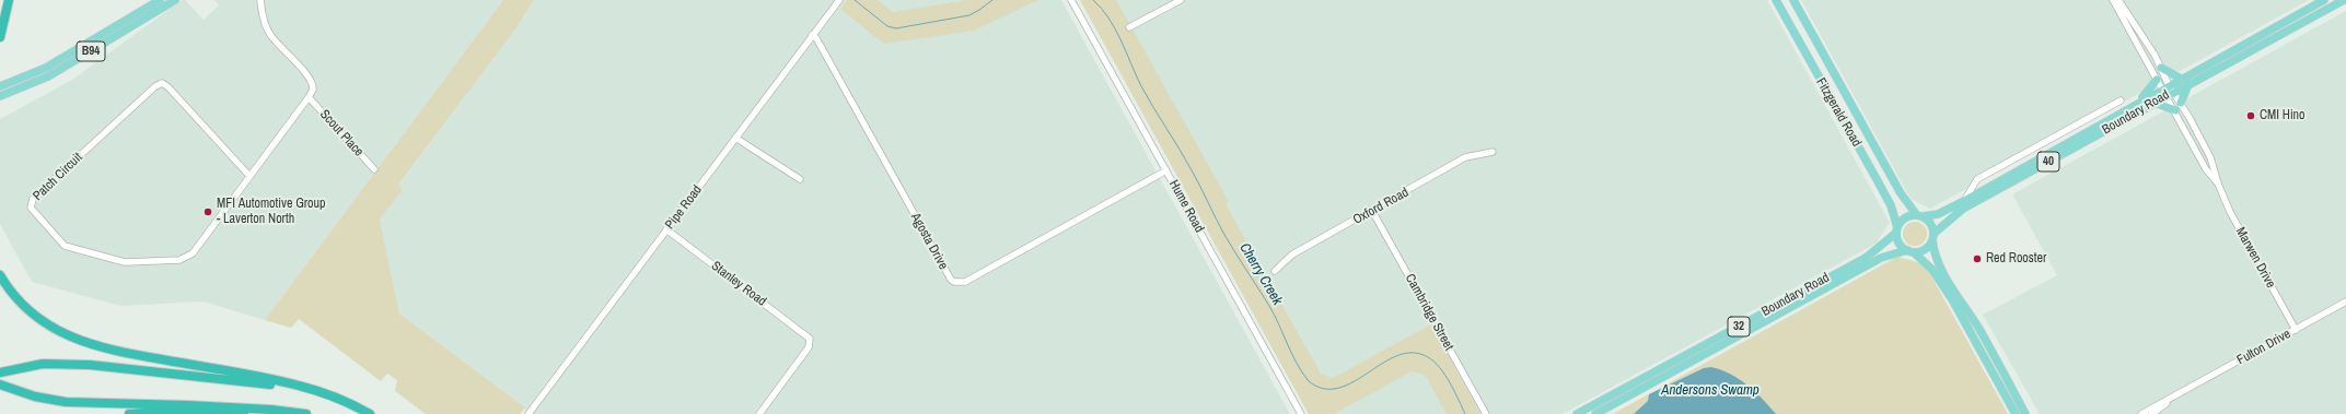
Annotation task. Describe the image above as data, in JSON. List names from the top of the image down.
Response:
{
  "streets": {
    "main road": [
      "B94",
      "Fitzgerald Road",
      "Boundary Road",
      "40",
      "32"
    ],
    "street": [
      "Scout Place",
      "Patch Circuit",
      "Hume Road",
      "Oxford Road",
      "Pipe Road",
      "Agosta Drive",
      "Marwen Drive",
      "Stanley Road",
      "Cambridge Street",
      "Fulton Drive"
    ]
  },
  "crossings": [
    ["Fitzgerald Road", "Boundary Road"],
    ["Fitzgerald Road", "40"],
    ["Boundary Road", "40"],
    ["Boundary Road", "Marwen Drive"],
    ["Scout Place", "Patch Circuit"],
    ["Hume Road", "Agosta Drive"],
    ["Oxford Road", "Cambridge Street"],
    ["Pipe Road", "Agosta Drive"],
    ["Pipe Road", "Stanley Road"],
    ["Marwen Drive", "Fulton Drive"]
  ],
  "water": ["Cherry Creek", "Andersons Swamp"],
  "places": ["CMI Hino", "MFI Automotive Group - Laverton North", "Red Rooster"]
}
